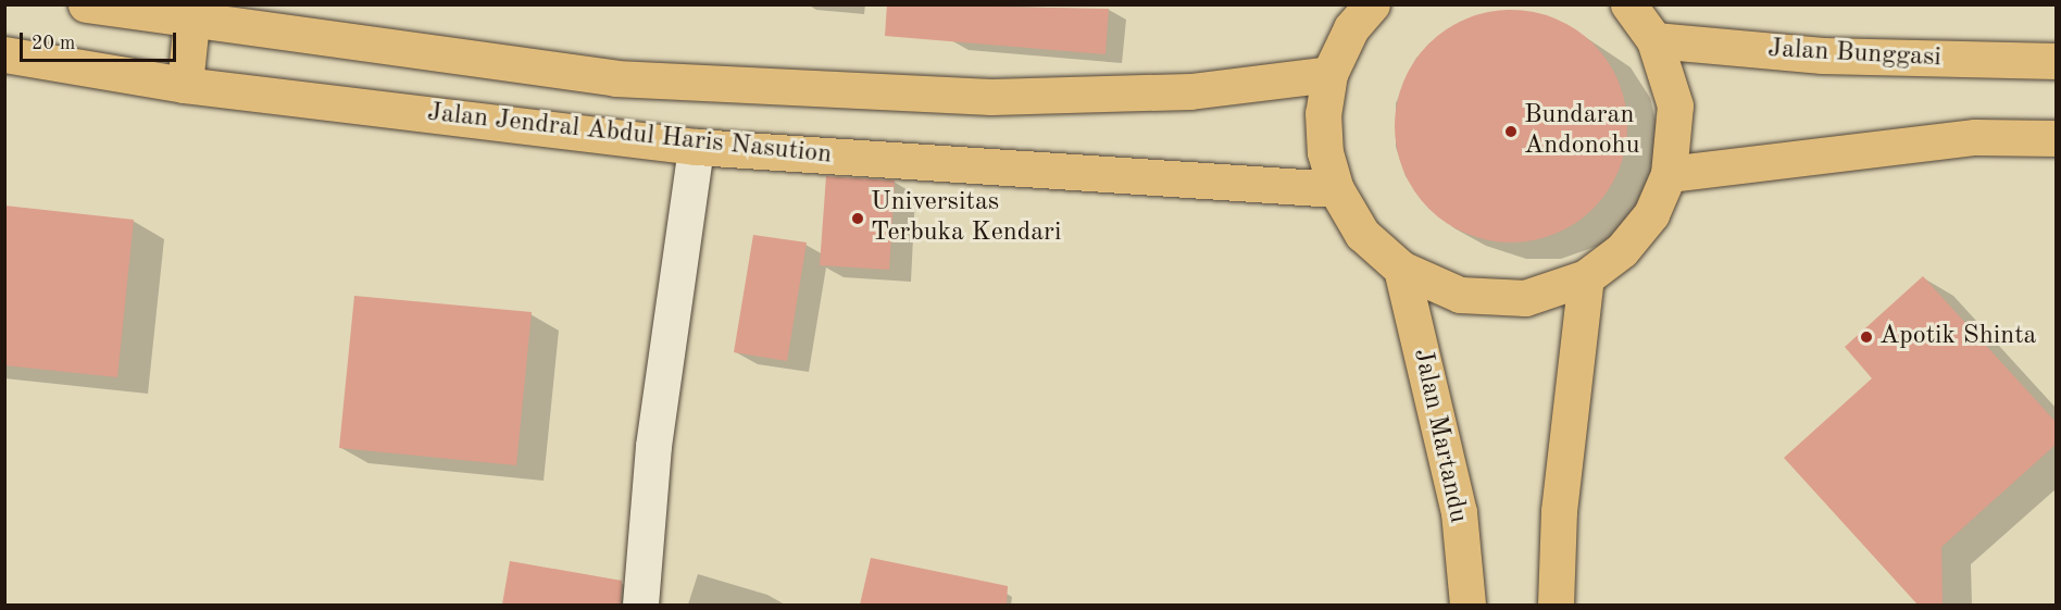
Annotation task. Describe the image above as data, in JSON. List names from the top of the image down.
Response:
{
  "streets": {
    "highway": ["Jalan Bunggasi", "Jalan Jendral Abdul Haris Nasution", "Jalan Martandu"]
  },
  "places": ["Bundaran Andonohu", "Universitas Terbuka Kendari", "Apotik Shinta"],
  "scale_bar": "20 m"
}
